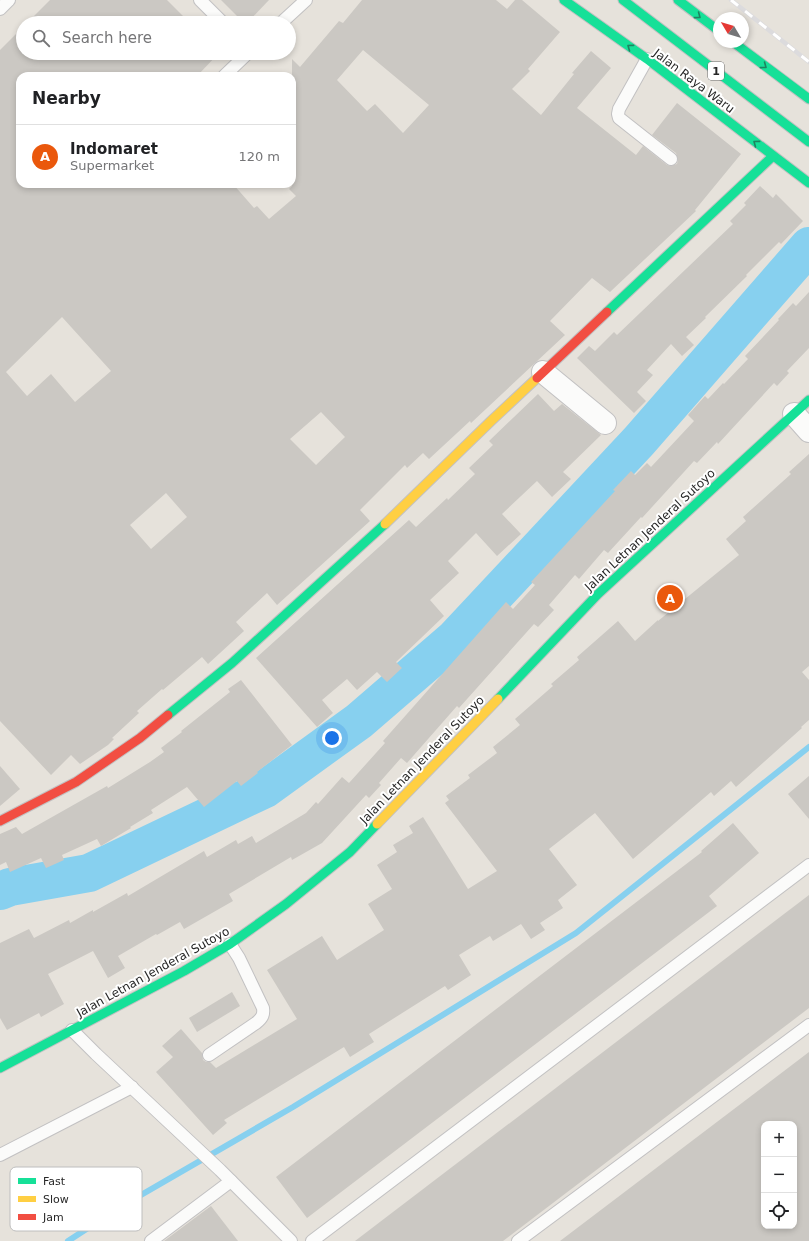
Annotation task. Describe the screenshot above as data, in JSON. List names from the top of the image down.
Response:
{
  "streets": {
    "main road": ["1", "Jalan Raya Waru", "Jalan Letnan Jenderal Sutoyo"]
  },
  "legend": ["Fast", "Slow", "Jam"],
  "north": "top left",
  "page": {
    "search": "Search here",
    "heading": "Nearby",
    "list": [
      {
        "mark": "A",
        "name": "Indomaret",
        "note": "Supermarket",
        "value": "120 m"
      }
    ],
    "pins": "A",
    "map_buttons": ["+", "−"]
  }
}
